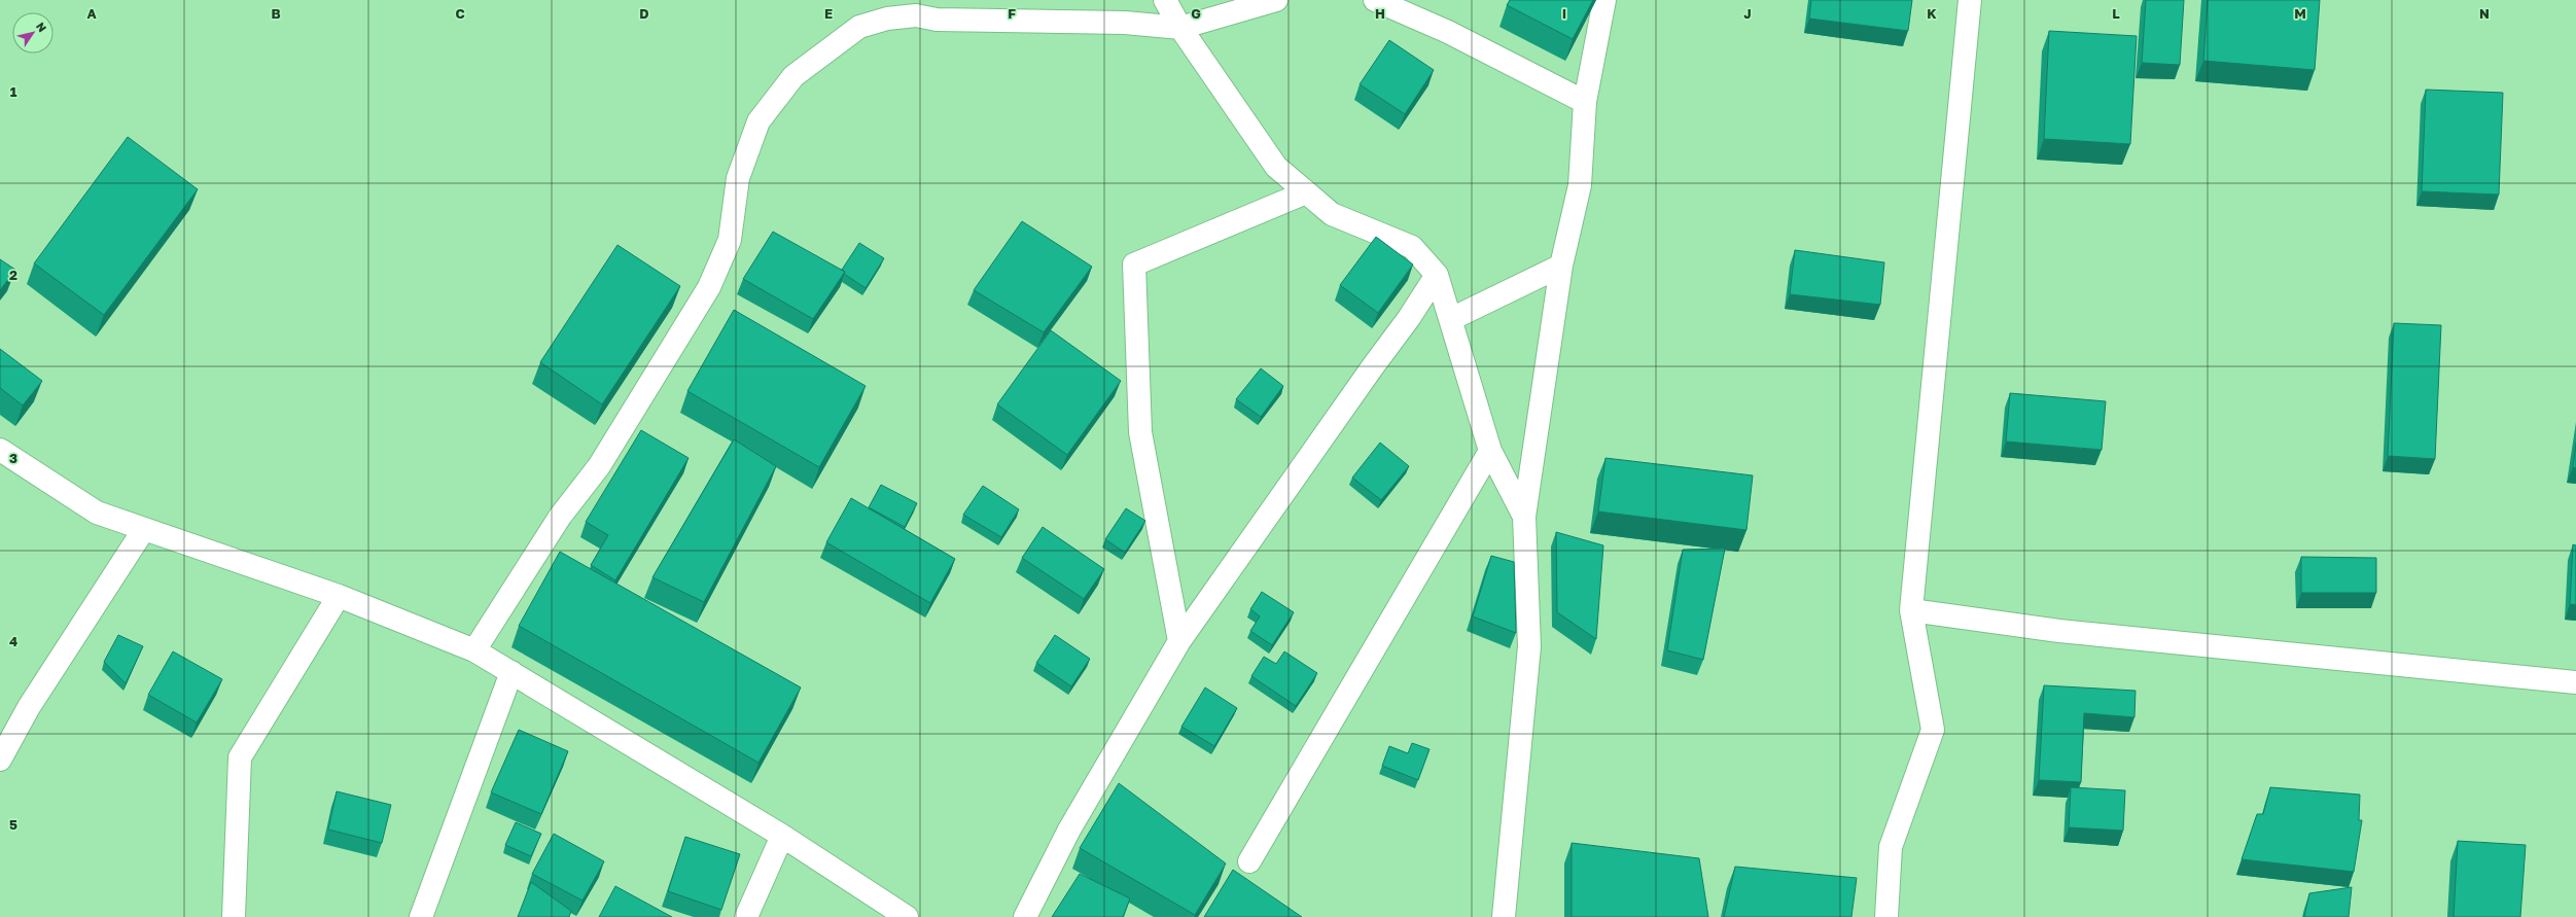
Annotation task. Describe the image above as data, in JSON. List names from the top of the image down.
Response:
{
  "north": "top right",
  "grid": {
    "columns": [
      "A",
      "B",
      "C",
      "D",
      "E",
      "F",
      "G",
      "H",
      "I",
      "J",
      "K",
      "L",
      "M",
      "N"
    ],
    "rows": [
      "1",
      "2",
      "3",
      "4",
      "5"
    ]
  }
}
